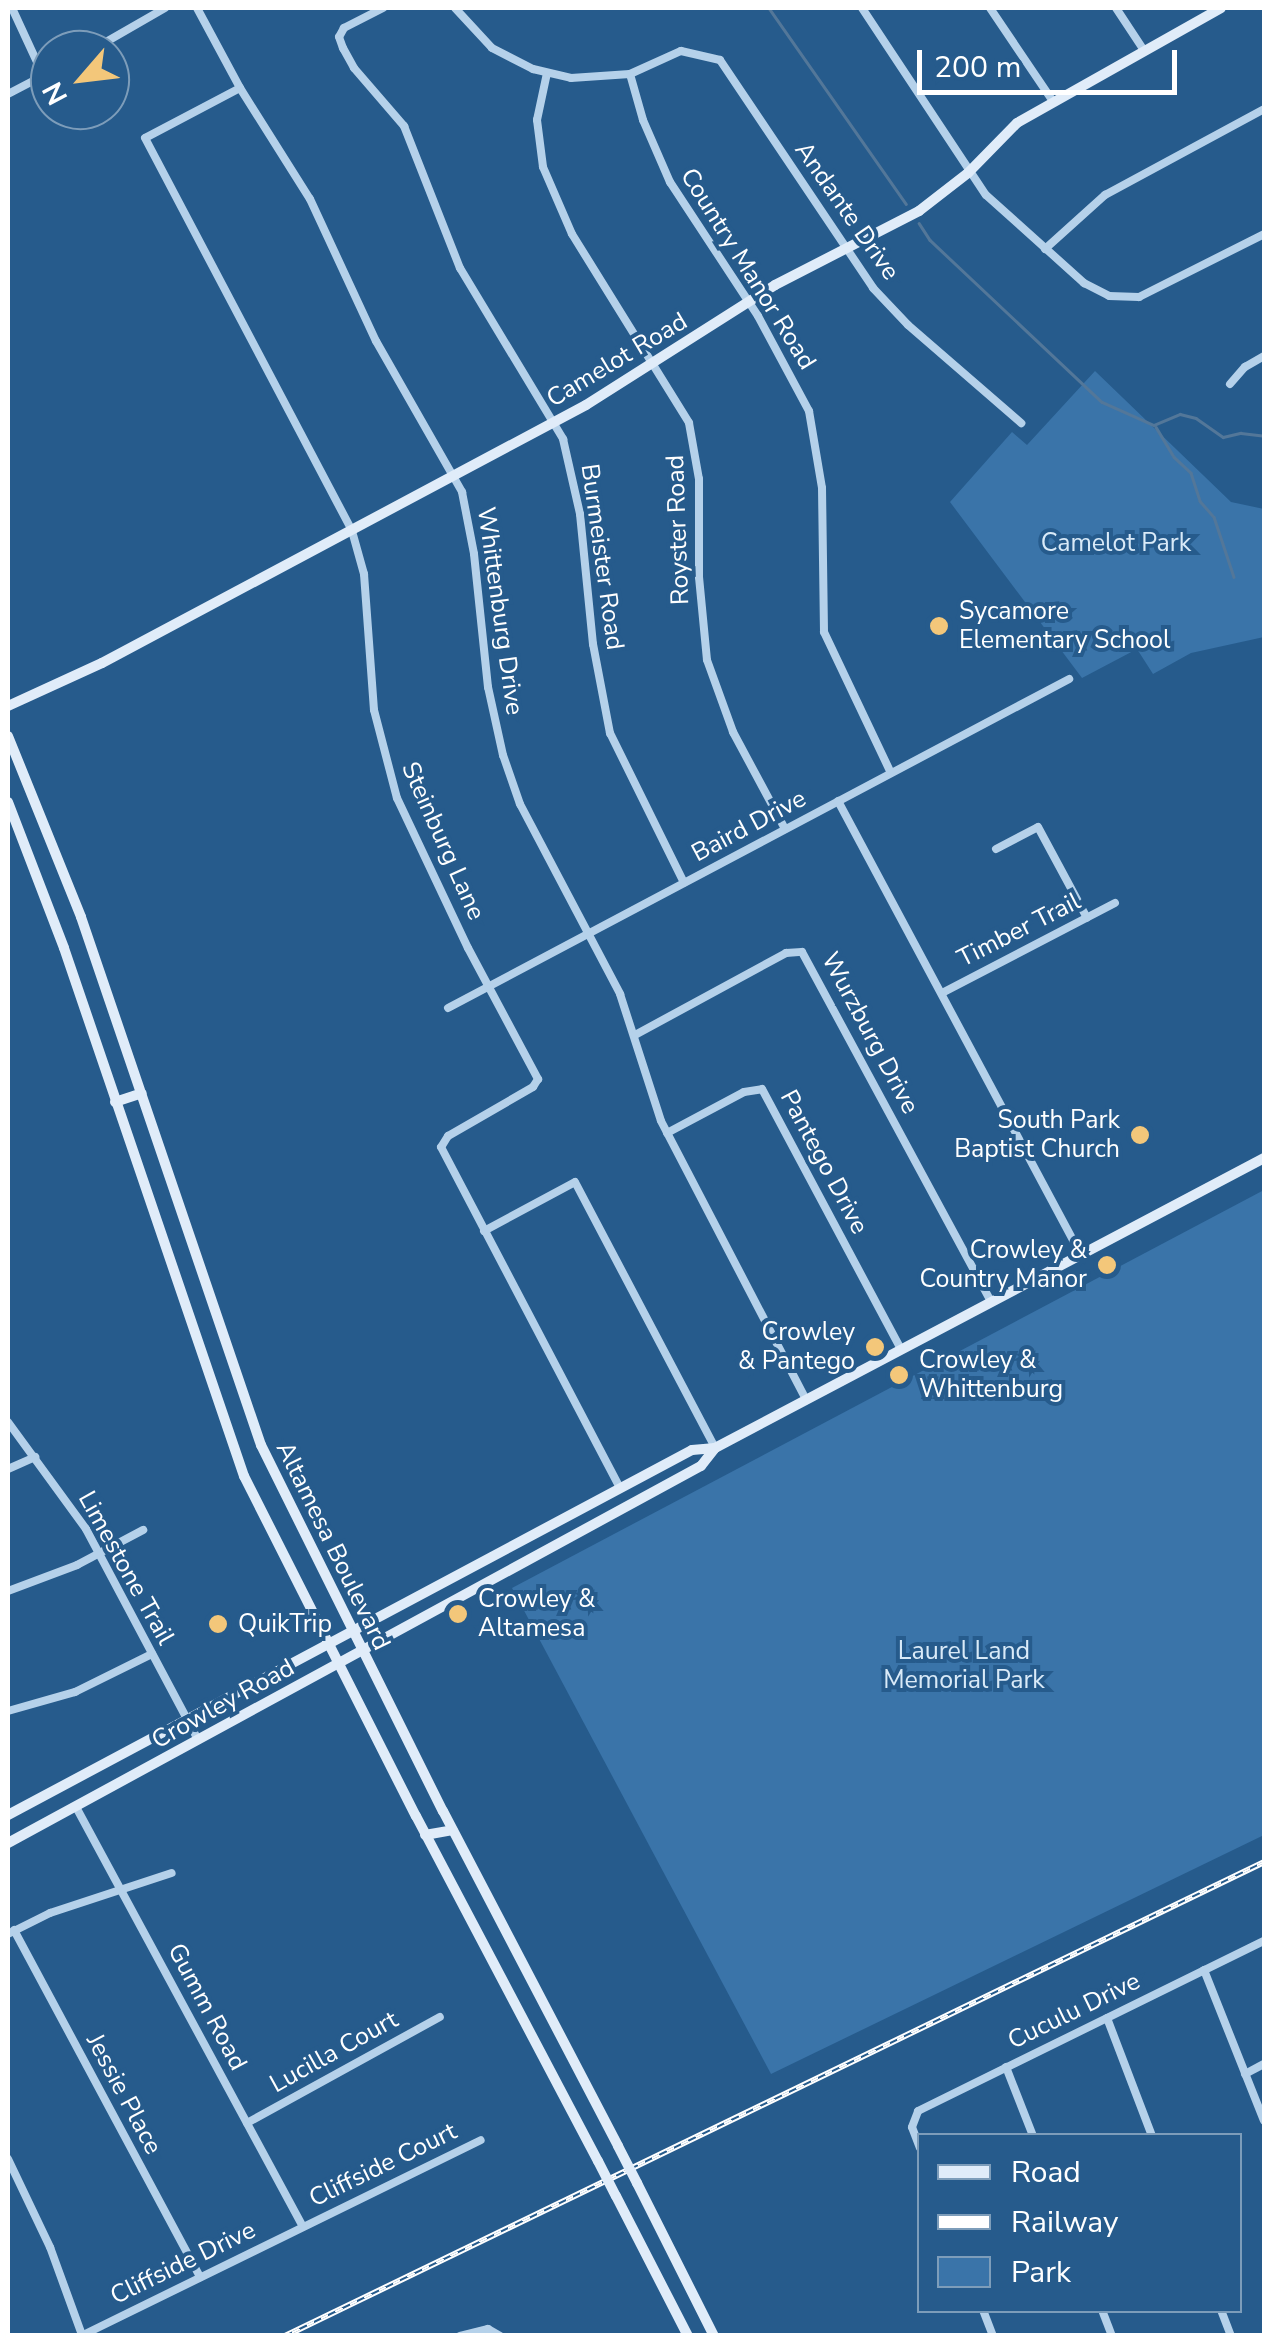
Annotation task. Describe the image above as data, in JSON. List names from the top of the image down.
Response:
{
  "streets": {
    "main road": ["Camelot Road", "Altamesa Boulevard", "Crowley Road"],
    "street": [
      "Andante Drive",
      "Country Manor Road",
      "Royster Road",
      "Burmeister Road",
      "Whittenburg Drive",
      "Baird Drive",
      "Steinburg Lane",
      "Timber Trail",
      "Wurzburg Drive",
      "Pantego Drive",
      "Limestone Trail",
      "Gumm Road",
      "Cuculu Drive",
      "Lucilla Court",
      "Jessie Place",
      "Cliffside Court",
      "Cliffside Drive"
    ]
  },
  "crossings": [
    ["Andante Drive", "Country Manor Road"],
    ["Andante Drive", "Camelot Road"],
    ["Country Manor Road", "Camelot Road"],
    ["Country Manor Road", "Baird Drive"],
    ["Camelot Road", "Royster Road"],
    ["Camelot Road", "Burmeister Road"],
    ["Camelot Road", "Whittenburg Drive"],
    ["Camelot Road", "Steinburg Lane"],
    ["Royster Road", "Baird Drive"],
    ["Burmeister Road", "Baird Drive"],
    ["Whittenburg Drive", "Baird Drive"],
    ["Whittenburg Drive", "Steinburg Lane"],
    ["Whittenburg Drive", "Wurzburg Drive"],
    ["Whittenburg Drive", "Pantego Drive"],
    ["Whittenburg Drive", "Crowley Road"],
    ["Baird Drive", "Steinburg Lane"],
    ["Steinburg Lane", "Crowley Road"],
    ["Wurzburg Drive", "Crowley Road"],
    ["Pantego Drive", "Crowley Road"],
    ["Altamesa Boulevard", "Crowley Road"],
    ["Limestone Trail", "Crowley Road"],
    ["Crowley Road", "Gumm Road"],
    ["Gumm Road", "Lucilla Court"],
    ["Gumm Road", "Cliffside Court"],
    ["Gumm Road", "Cliffside Drive"],
    ["Jessie Place", "Cliffside Drive"],
    ["Cliffside Court", "Cliffside Drive"]
  ],
  "parks": ["Camelot Park", "Laurel Land Memorial Park"],
  "places": [
    "Sycamore Elementary School",
    "South Park Baptist Church",
    "Crowley & Country Manor",
    "Crowley & Pantego",
    "Crowley & Whittenburg",
    "Crowley & Altamesa",
    "QuikTrip"
  ],
  "legend": ["Road", "Railway", "Park"],
  "scale_bar": "200 m",
  "north": "bottom left"
}
